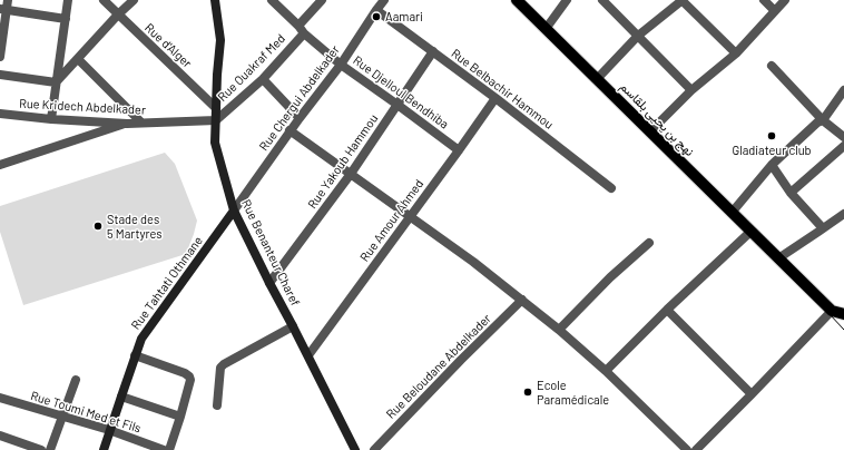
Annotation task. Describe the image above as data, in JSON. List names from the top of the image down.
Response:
{
  "streets": {
    "main road": ["نهج بن يحيى بلقاسم", "Rue Benanteur Charef", "Rue Tahtati Othmane"],
    "street": [
      "Rue d'Alger",
      "Rue Ouakraf Med",
      "Rue Belbachir Hammou",
      "Rue Djelloul Bendhiba",
      "Rue Chergui Abdelkader",
      "Rue Kridech Abdelkader",
      "Rue Yakoub Hammou",
      "Rue Amour Ahmed",
      "Rue Beloudane Abdelkader",
      "Rue Toumi Med et Fils"
    ]
  },
  "crossings": [
    ["Rue d'Alger", "Rue Benanteur Charef"],
    ["Rue Ouakraf Med", "Rue Djelloul Bendhiba"],
    ["Rue Ouakraf Med", "Rue Kridech Abdelkader"],
    ["Rue Ouakraf Med", "Rue Benanteur Charef"],
    ["Rue Belbachir Hammou", "Rue Chergui Abdelkader"],
    ["Rue Belbachir Hammou", "Rue Yakoub Hammou"],
    ["Rue Belbachir Hammou", "Rue Amour Ahmed"],
    ["Rue Djelloul Bendhiba", "Rue Chergui Abdelkader"],
    ["Rue Djelloul Bendhiba", "Rue Yakoub Hammou"],
    ["Rue Djelloul Bendhiba", "Rue Amour Ahmed"],
    ["Rue Chergui Abdelkader", "Rue Benanteur Charef"],
    ["Rue Chergui Abdelkader", "Rue Tahtati Othmane"],
    ["Rue Kridech Abdelkader", "Rue Benanteur Charef"],
    ["Rue Yakoub Hammou", "Rue Benanteur Charef"],
    ["Rue Amour Ahmed", "Rue Benanteur Charef"],
    ["Rue Benanteur Charef", "Rue Tahtati Othmane"],
    ["Rue Tahtati Othmane", "Rue Toumi Med et Fils"]
  ],
  "places": [
    "Aamari",
    "Gladiateur club",
    "Stade des 5 Martyres",
    "Ecole Paramédicale"
  ]
}
